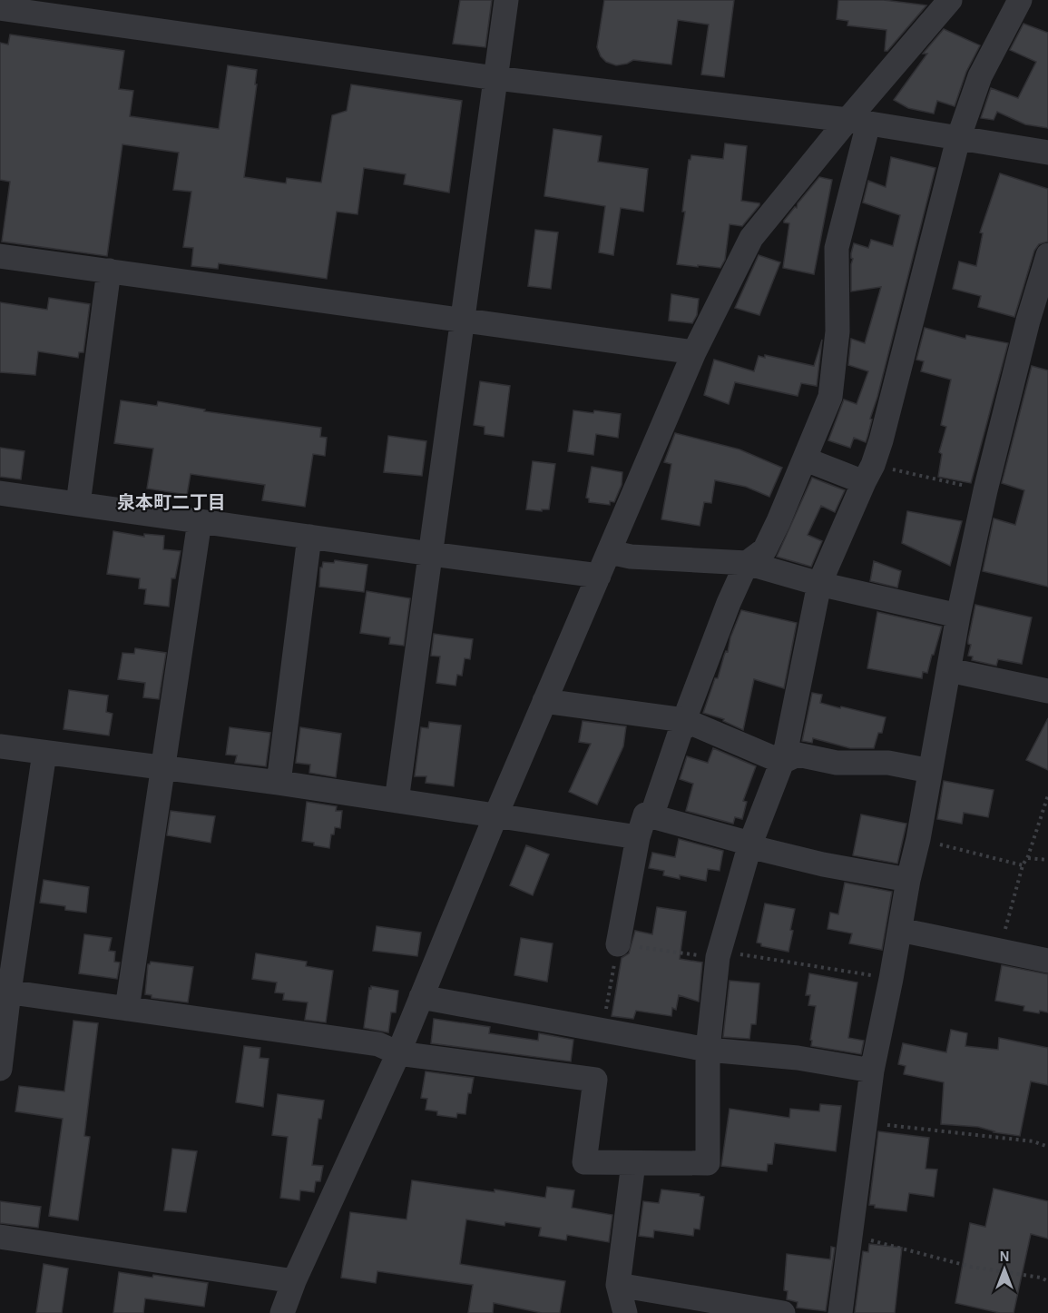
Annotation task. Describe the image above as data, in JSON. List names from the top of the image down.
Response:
{
  "districts": ["泉本町二丁目"],
  "north": "top"
}
